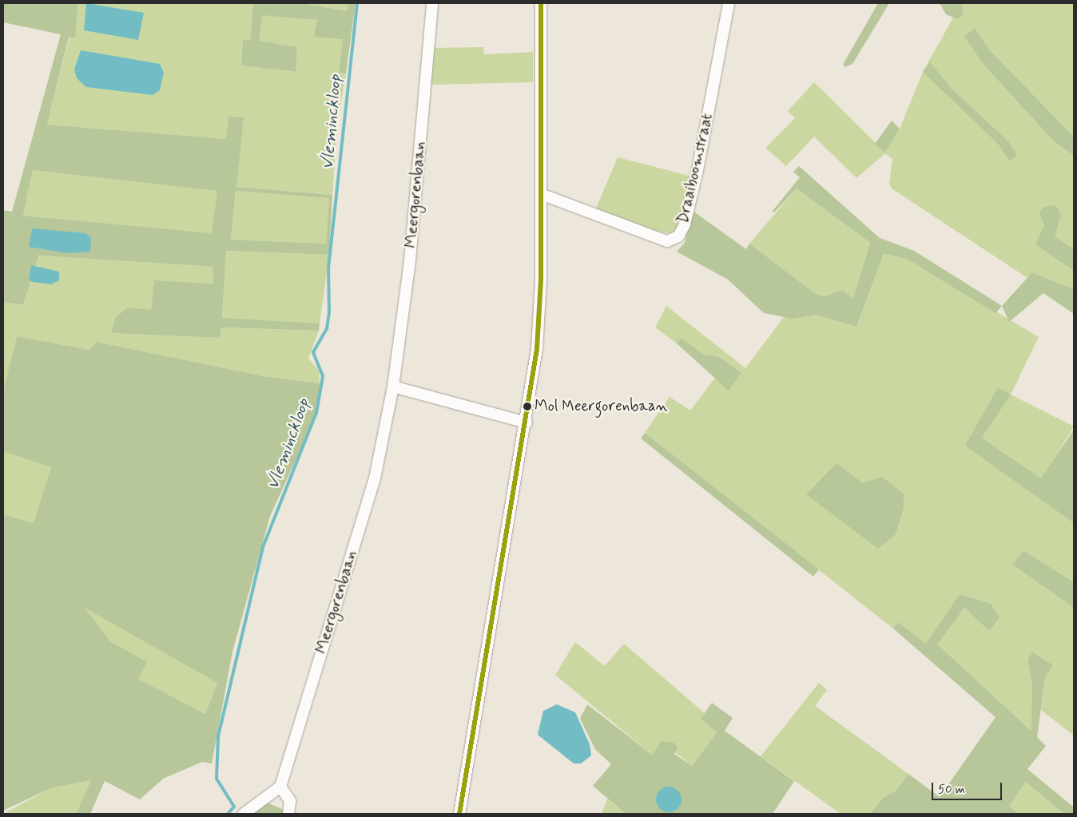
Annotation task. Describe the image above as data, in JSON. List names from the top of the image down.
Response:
{
  "streets": {
    "street": ["Draaiboomstraat", "Meergorenbaan"]
  },
  "water": ["Vleminckloop"],
  "places": ["Mol Meergorenbaan"],
  "scale_bar": "50 m"
}
